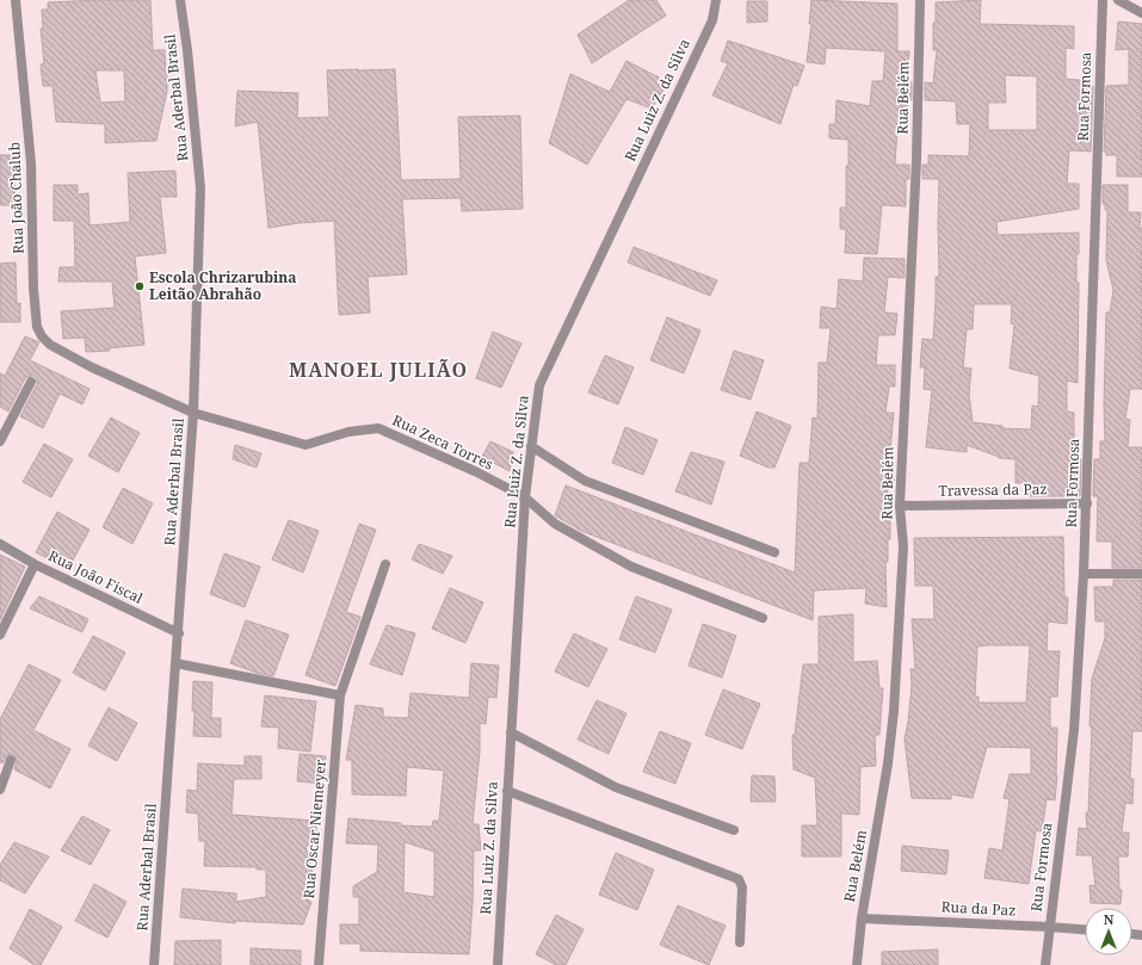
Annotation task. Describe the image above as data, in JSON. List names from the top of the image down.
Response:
{
  "streets": {
    "street": [
      "Rua Formosa",
      "Rua Aderbal Brasil",
      "Rua Belém",
      "Rua Luiz Z. da Silva",
      "Rua João Chalub",
      "Rua Zeca Torres",
      "Travessa da Paz",
      "Rua João Fiscal",
      "Rua Oscar Niemeyer",
      "Rua da Paz"
    ]
  },
  "crossings": [
    ["Rua Formosa", "Travessa da Paz"],
    ["Rua Formosa", "Rua da Paz"],
    ["Rua Aderbal Brasil", "Rua Zeca Torres"],
    ["Rua Aderbal Brasil", "Rua João Fiscal"],
    ["Rua Belém", "Travessa da Paz"],
    ["Rua Belém", "Rua da Paz"],
    ["Rua Luiz Z. da Silva", "Rua Zeca Torres"],
    ["Rua João Chalub", "Rua Zeca Torres"]
  ],
  "districts": ["MANOEL JULIÃO"],
  "places": ["Escola Chrizarubina Leitão Abrahão"],
  "north": "top"
}
